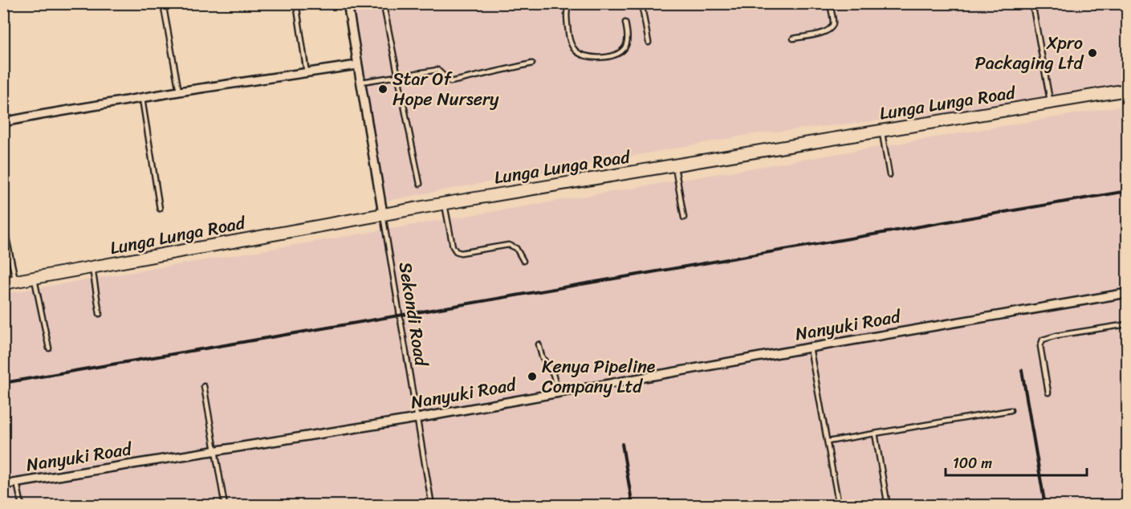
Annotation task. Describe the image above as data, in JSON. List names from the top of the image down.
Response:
{
  "streets": {
    "main road": ["Lunga Lunga Road"],
    "street": ["Nanyuki Road"],
    "lane": ["Sekondi Road"]
  },
  "crossings": [
    ["Lunga Lunga Road", "Sekondi Road"],
    ["Sekondi Road", "Nanyuki Road"]
  ],
  "places": ["Xpro Packaging Ltd", "Star Of Hope Nursery", "Kenya Pipeline Company Ltd"],
  "scale_bar": "100 m"
}
